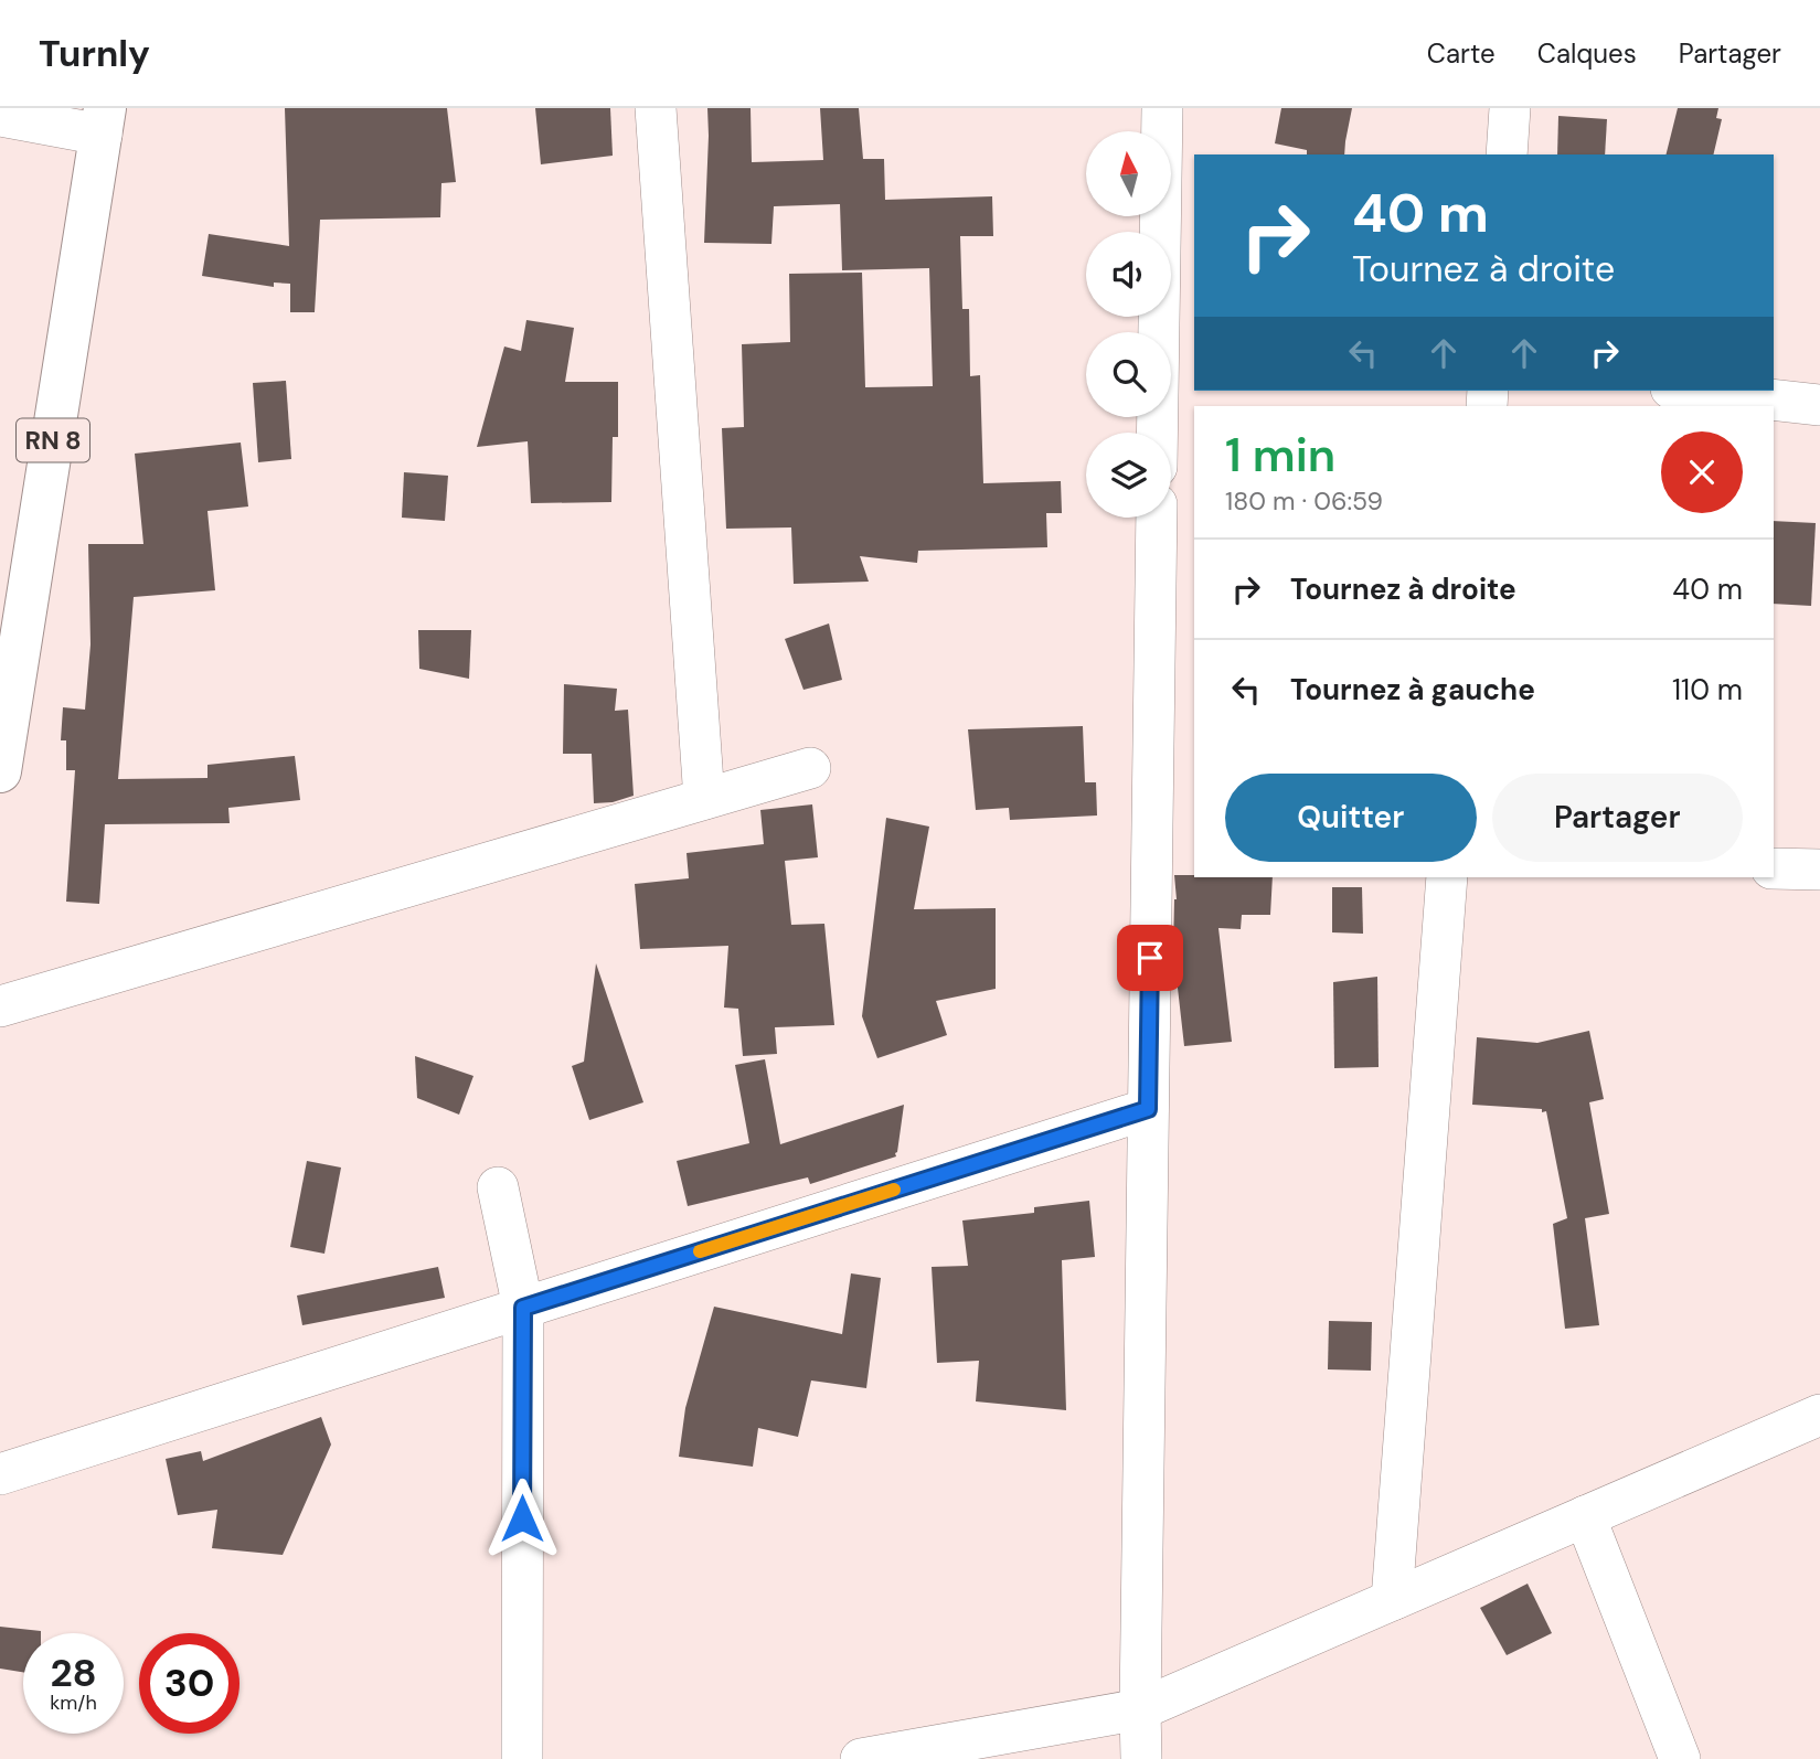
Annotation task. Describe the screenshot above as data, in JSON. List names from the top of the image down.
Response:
{
  "streets": {
    "main road": ["RN 8"]
  },
  "north": "top",
  "page": {
    "header": "Turnly",
    "nav": ["Carte", "Calques", "Partager"],
    "turn": ["40 m", "Tournez à droite"],
    "heading": ["1 min", "180 m · 06:59"],
    "list": [
      {
        "name": "Tournez à droite",
        "value": "40 m"
      },
      {
        "name": "Tournez à gauche",
        "value": "110 m"
      }
    ],
    "buttons": ["Quitter", "Partager"],
    "speed": "28 km/h",
    "limit": "30"
  }
}
